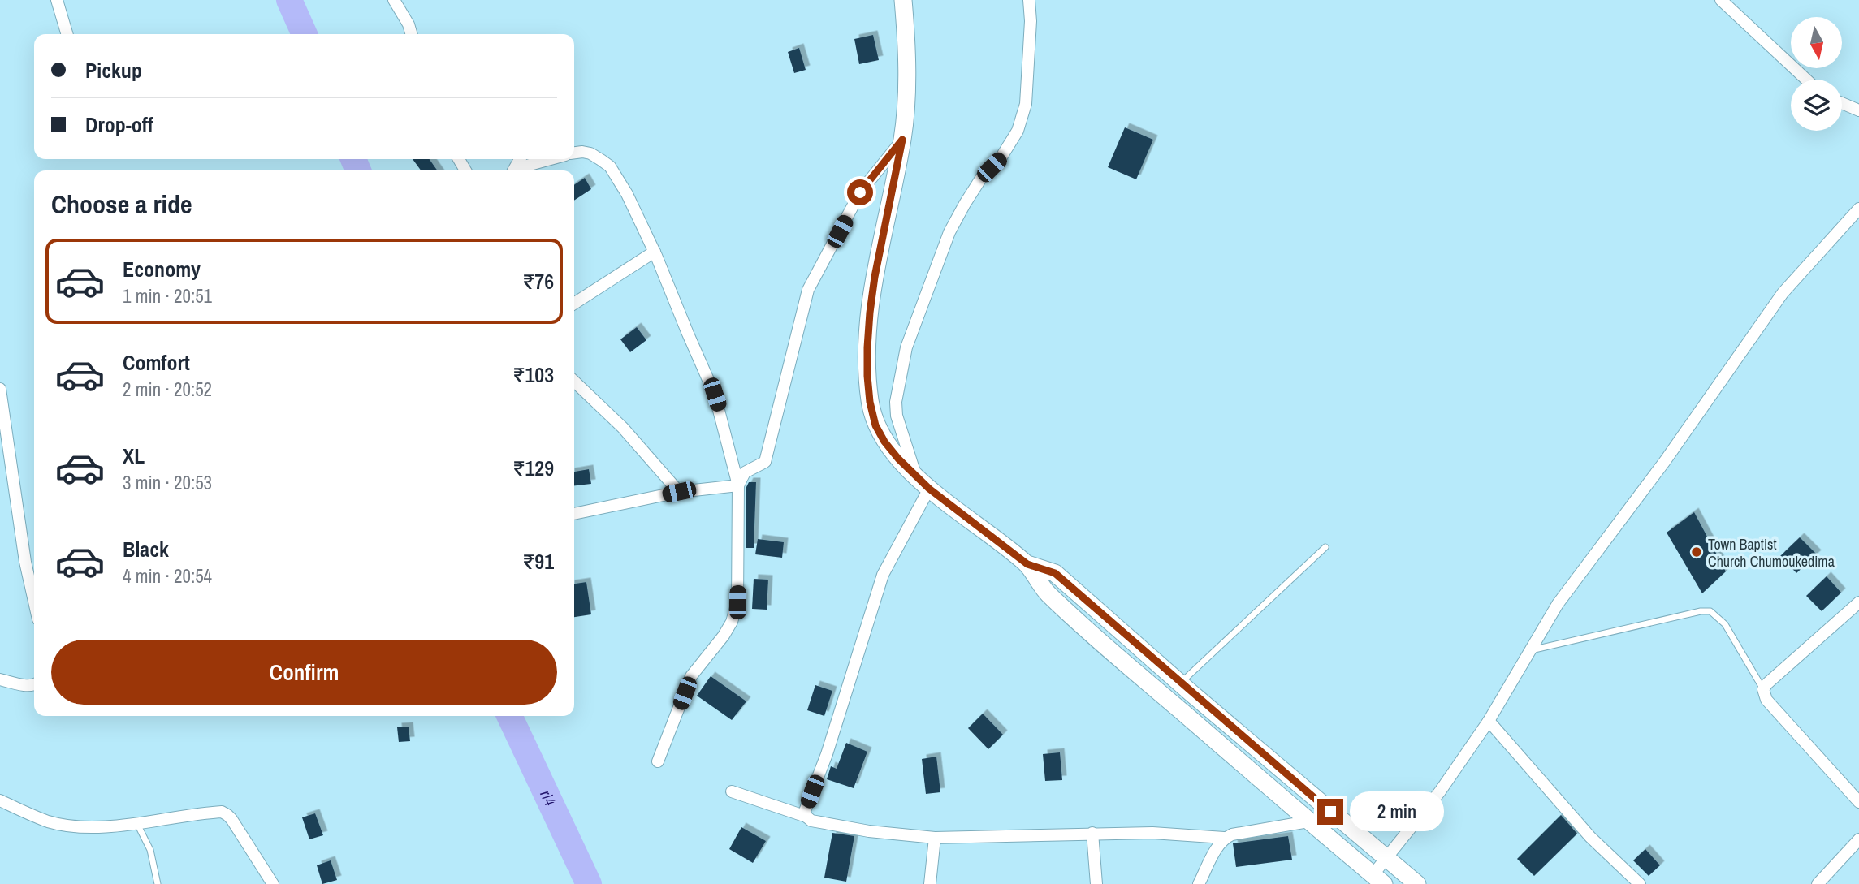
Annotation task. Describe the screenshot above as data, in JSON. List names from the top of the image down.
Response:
{
  "water": ["ri4"],
  "places": ["Town Baptist Church Chumoukedima"],
  "north": "bottom",
  "page": {
    "banner": ["Pickup", "Drop-off"],
    "heading": "Choose a ride",
    "list": [
      {
        "name": "Economy",
        "note": "1 min · 20:51",
        "value": "₹76"
      },
      {
        "name": "Comfort",
        "note": "2 min · 20:52",
        "value": "₹103"
      },
      {
        "name": "XL",
        "note": "3 min · 20:53",
        "value": "₹129"
      },
      {
        "name": "Black",
        "note": "4 min · 20:54",
        "value": "₹91"
      }
    ],
    "buttons": "Confirm",
    "bubble": "2 min"
  }
}
